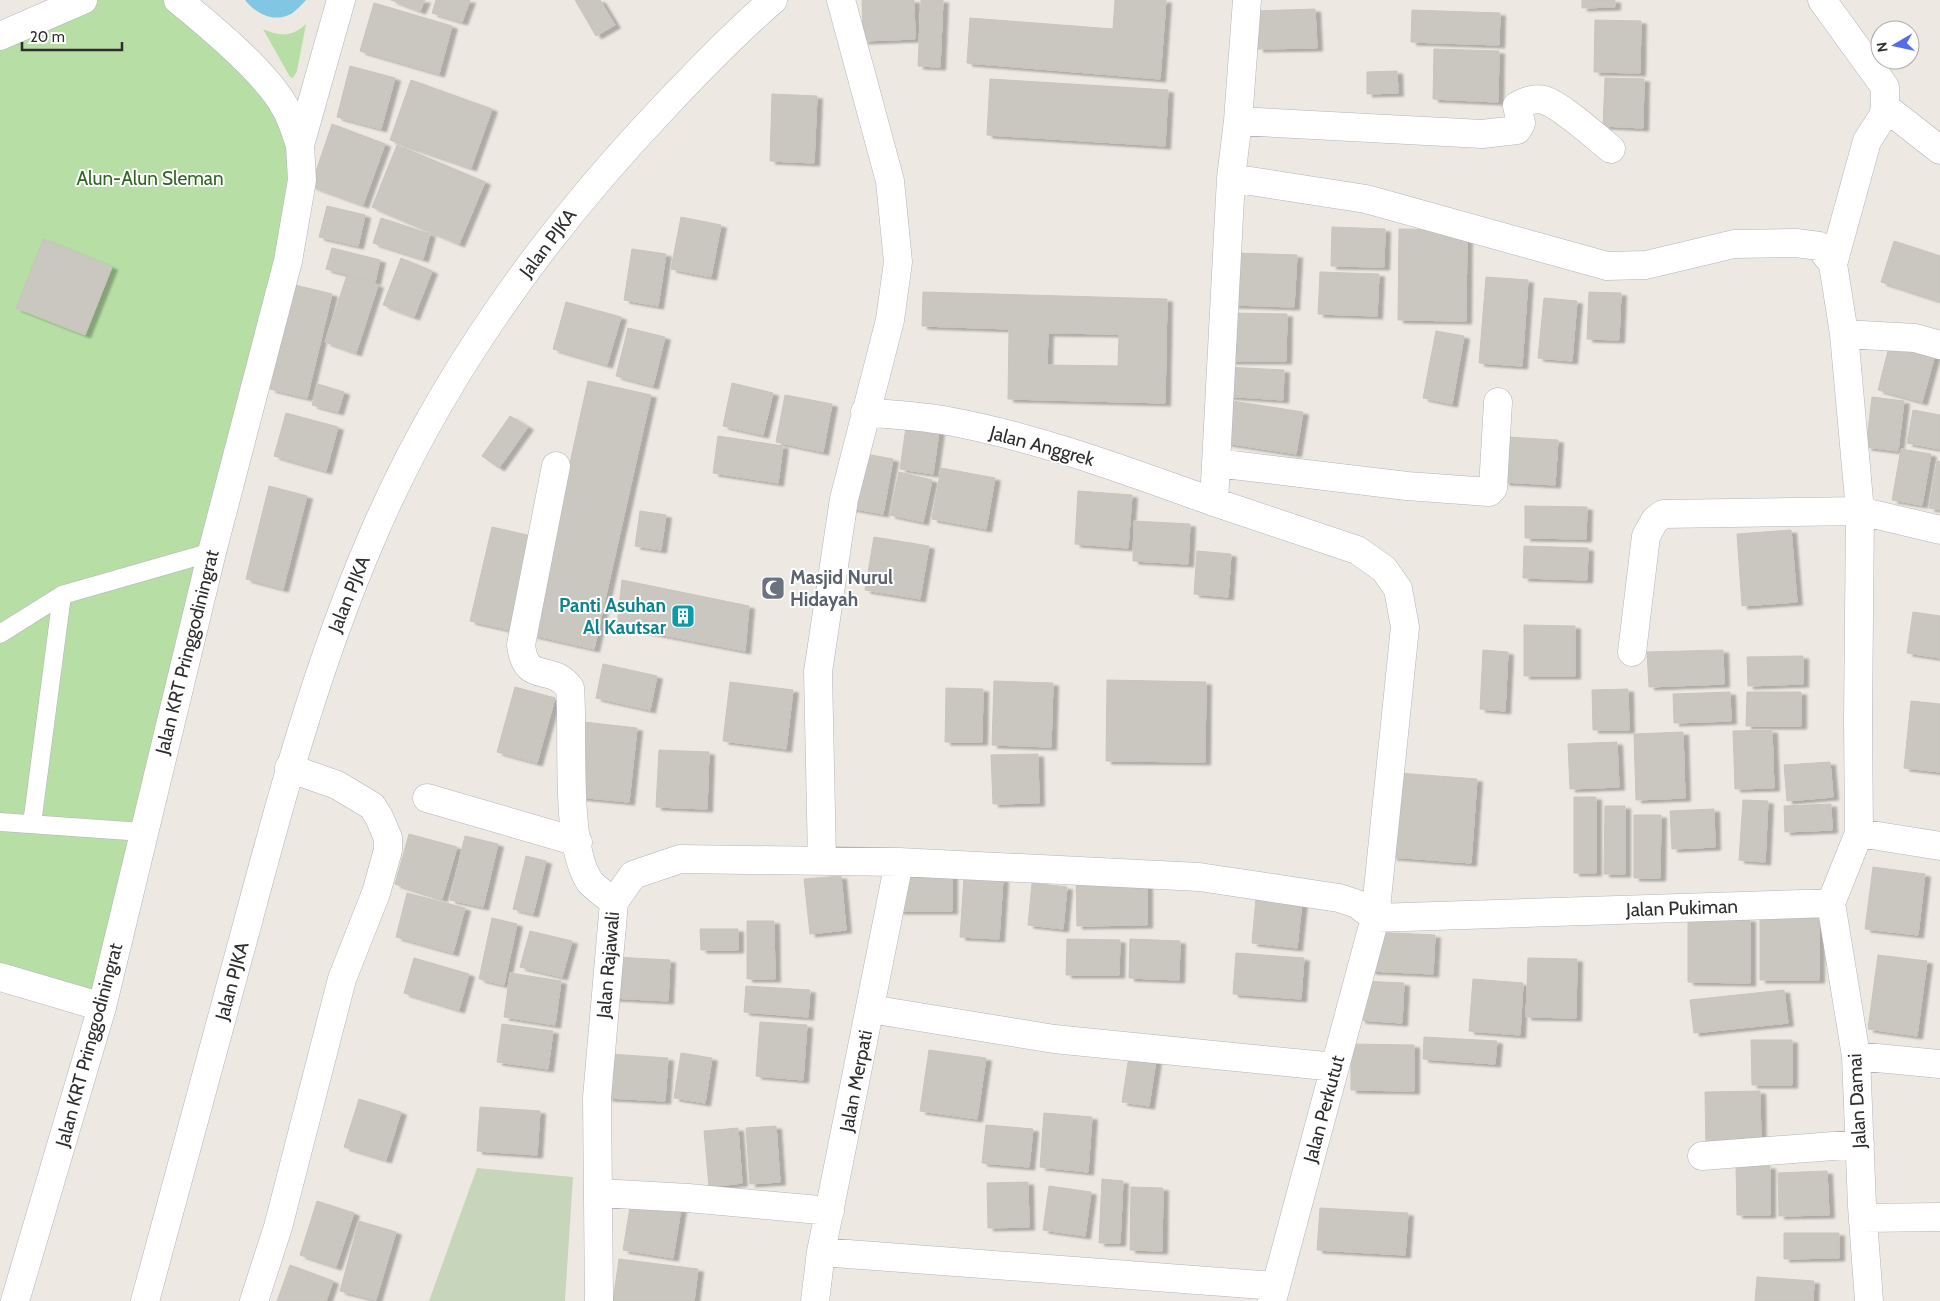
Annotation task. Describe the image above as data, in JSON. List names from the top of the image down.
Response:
{
  "streets": {
    "street": [
      "Jalan PJKA",
      "Jalan Anggrek",
      "Jalan KRT Pringgodiningrat",
      "Jalan Pukiman",
      "Jalan Rajawali",
      "Jalan Merpati",
      "Jalan Damai",
      "Jalan Perkutut"
    ]
  },
  "crossings": [
    ["Jalan Anggrek", "Jalan Pukiman"],
    ["Jalan Anggrek", "Jalan Rajawali"],
    ["Jalan Anggrek", "Jalan Perkutut"],
    ["Jalan Pukiman", "Jalan Rajawali"],
    ["Jalan Pukiman", "Jalan Damai"],
    ["Jalan Pukiman", "Jalan Perkutut"],
    ["Jalan Rajawali", "Jalan Merpati"],
    ["Jalan Rajawali", "Jalan Perkutut"]
  ],
  "parks": ["Alun-Alun Sleman"],
  "places": {
    "mosque": ["Masjid Nurul Hidayah"],
    "building": ["Panti Asuhan Al Kautsar"]
  },
  "scale_bar": "20 m",
  "north": "left"
}
